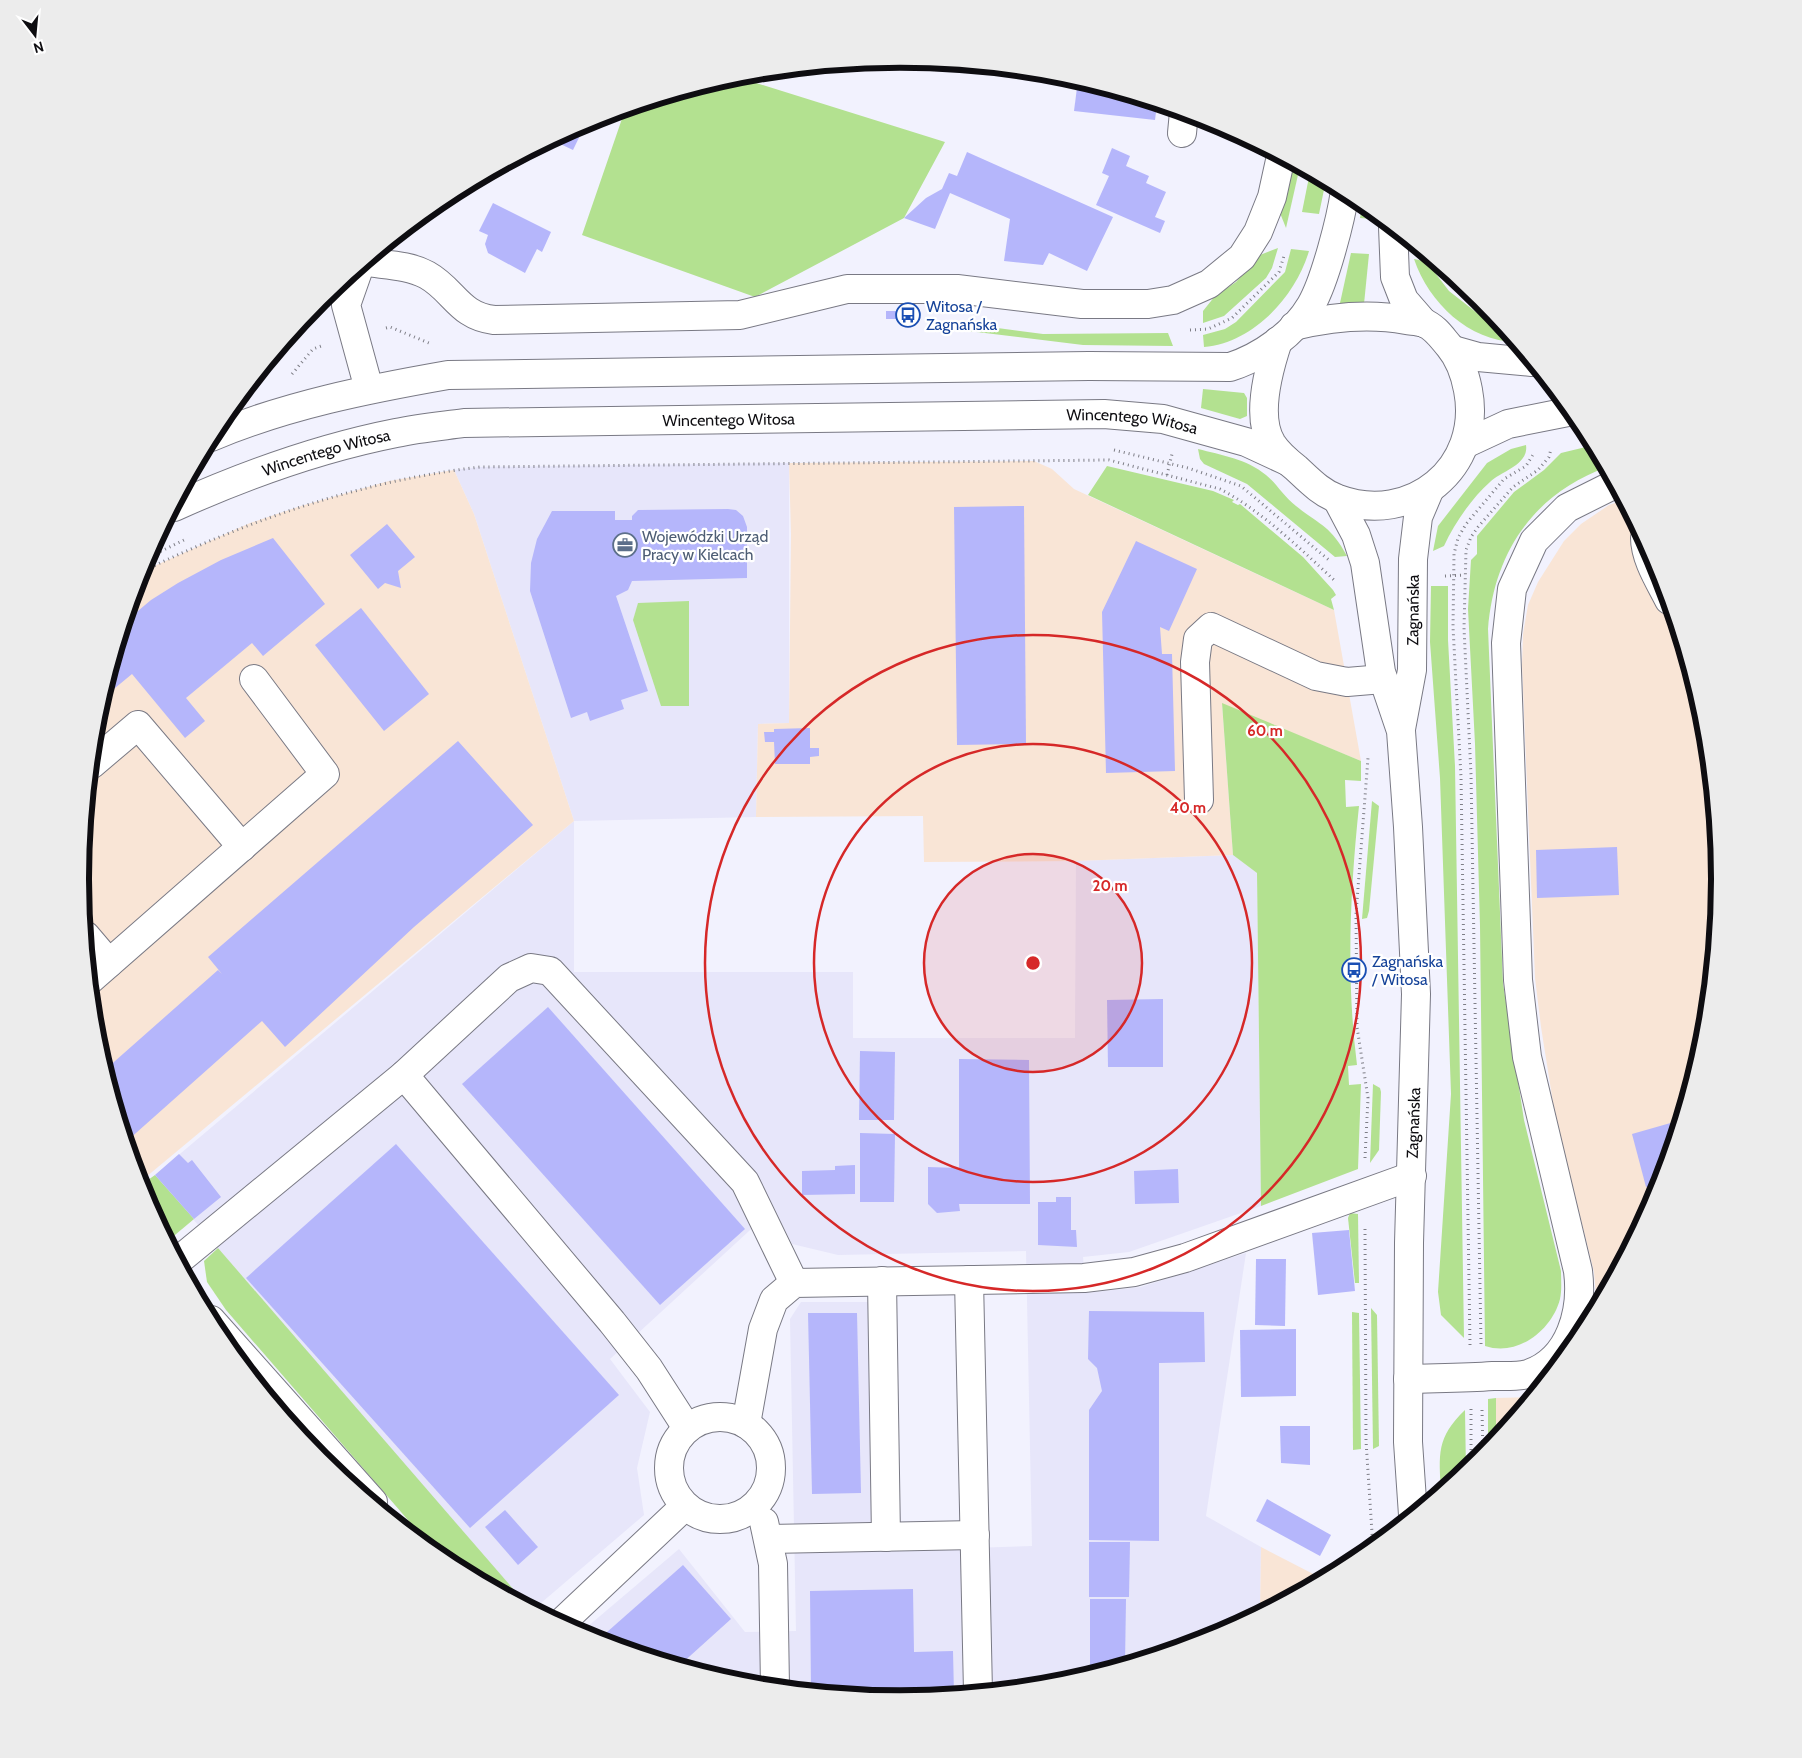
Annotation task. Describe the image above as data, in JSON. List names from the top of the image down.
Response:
{
  "streets": {
    "main road": ["Wincentego Witosa", "Zagnańska"]
  },
  "places": {
    "bus stop": ["Witosa / Zagnańska", "Zagnańska / Witosa"],
    "office": ["Wojewódzki Urząd Pracy w Kielcach"]
  },
  "north": "bottom",
  "rings": ["60 m", "40 m", "20 m"]
}
